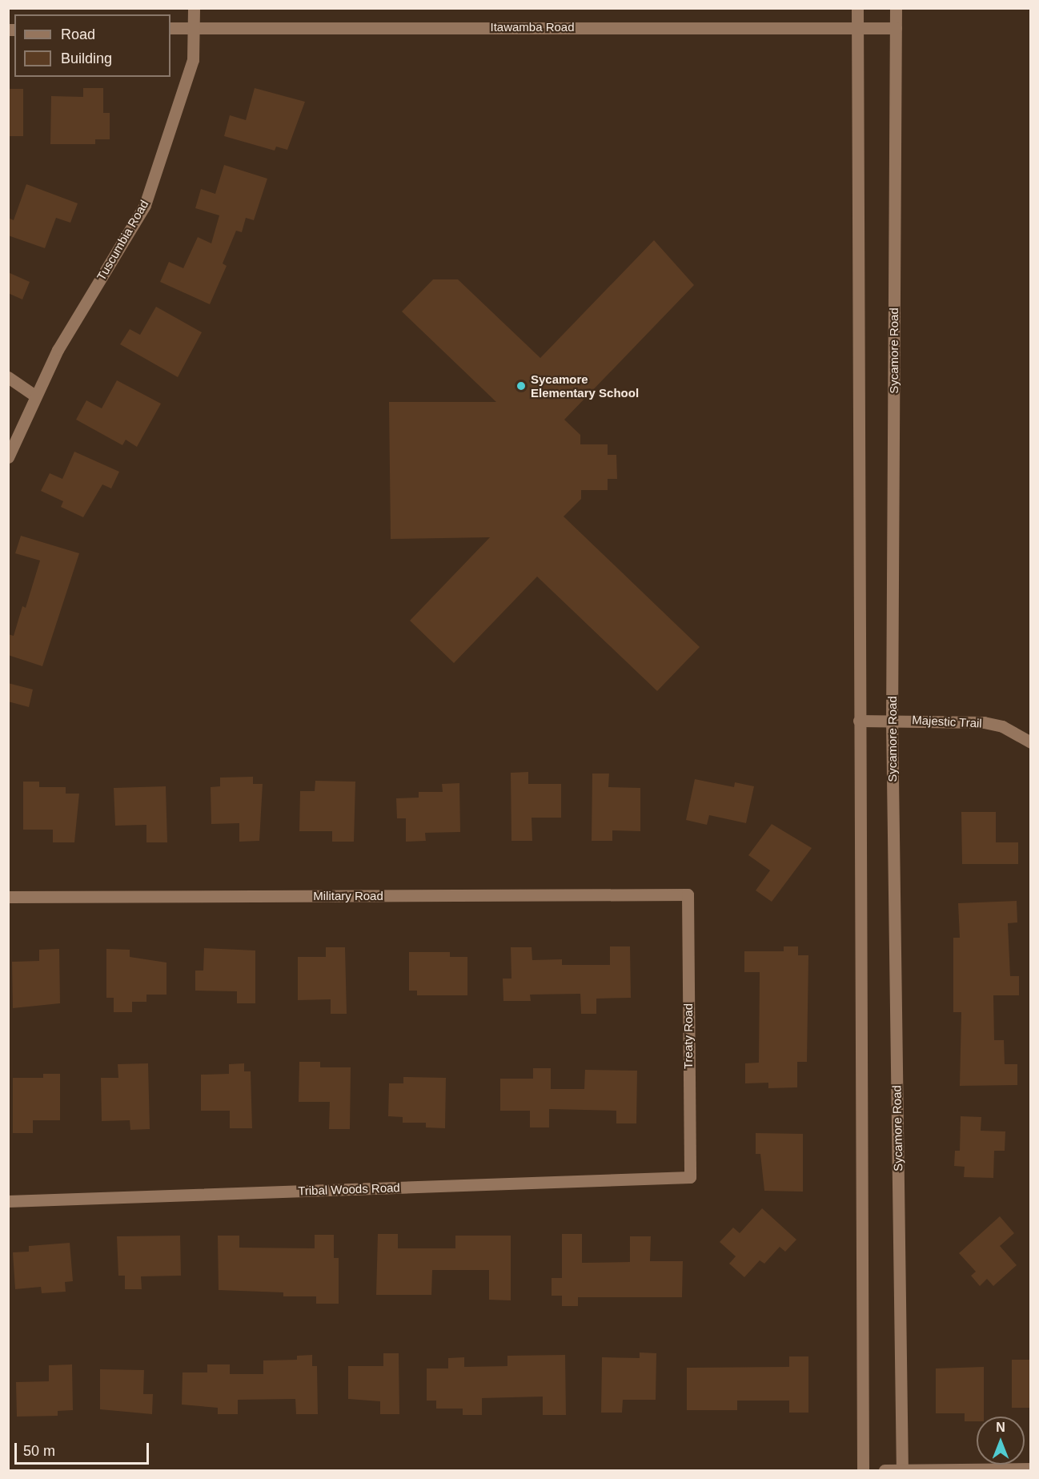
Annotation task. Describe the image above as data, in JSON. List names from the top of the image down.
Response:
{
  "streets": {
    "street": [
      "Itawamba Road",
      "Tuscumbia Road",
      "Sycamore Road",
      "Majestic Trail",
      "Military Road",
      "Treaty Road",
      "Tribal Woods Road"
    ]
  },
  "crossings": [
    ["Itawamba Road", "Tuscumbia Road"],
    ["Itawamba Road", "Sycamore Road"],
    ["Sycamore Road", "Majestic Trail"],
    ["Military Road", "Treaty Road"],
    ["Treaty Road", "Tribal Woods Road"]
  ],
  "places": ["Sycamore Elementary School"],
  "legend": ["Road", "Building"],
  "scale_bar": "50 m",
  "north": "top"
}
